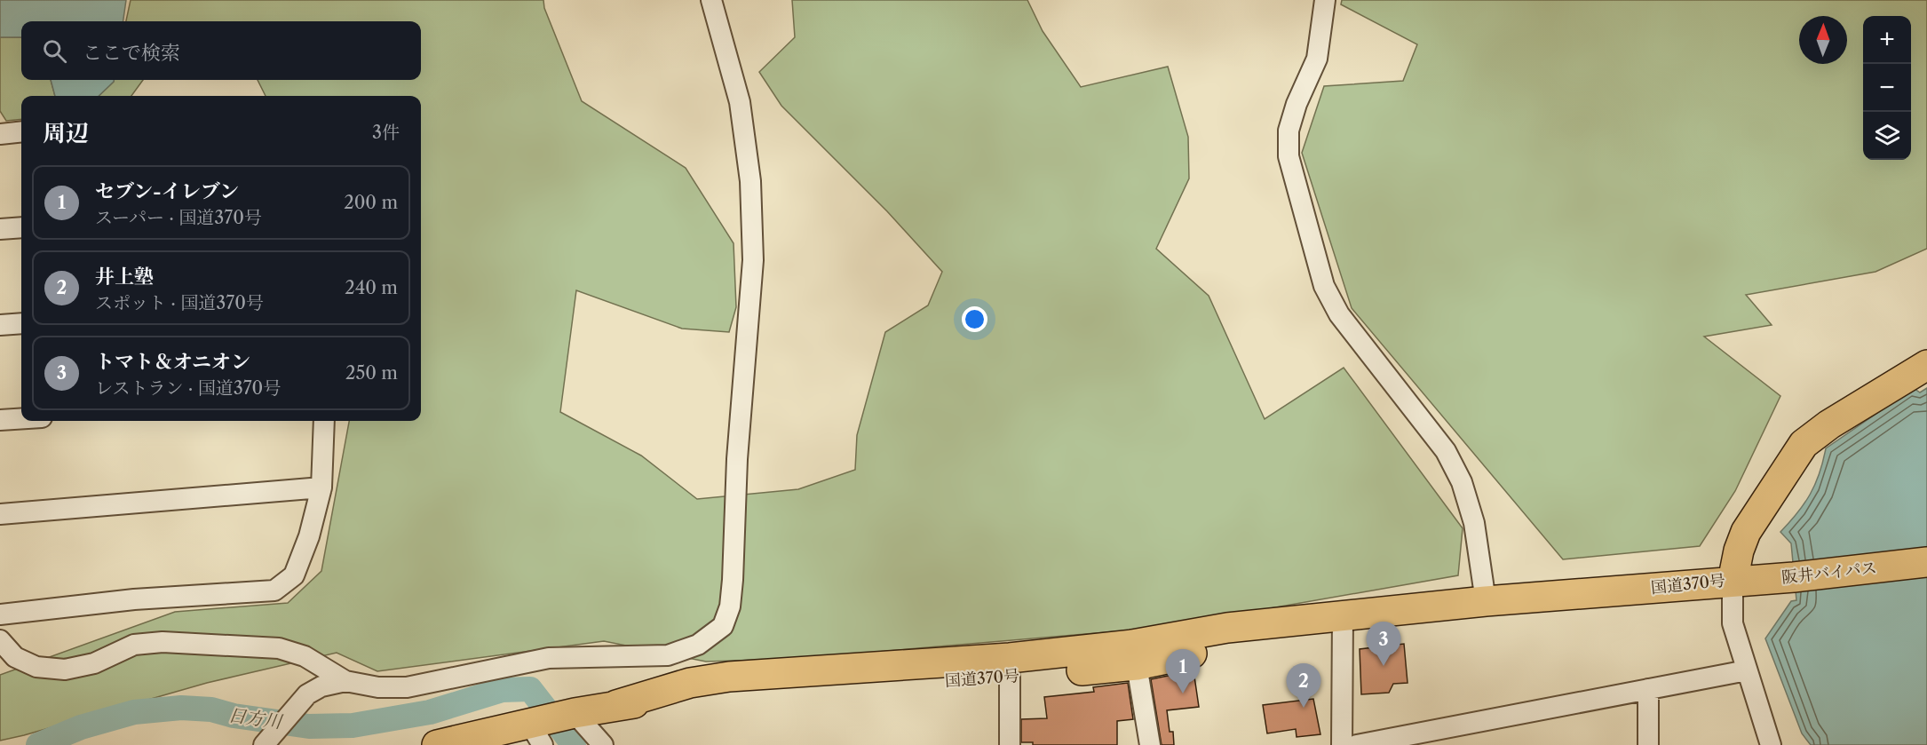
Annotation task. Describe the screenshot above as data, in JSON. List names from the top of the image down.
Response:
{
  "streets": {
    "highway": ["阪井バイパス", "国道370号"]
  },
  "crossings": [
    ["阪井バイパス", "国道370号"]
  ],
  "water": ["日方川"],
  "north": "top",
  "page": {
    "map_buttons": ["+", "−"],
    "search": "ここで検索",
    "heading": ["周辺", "3件"],
    "list": [
      {
        "mark": "1",
        "name": "セブン-イレブン",
        "note": "スーパー · 国道370号",
        "value": "200 m"
      },
      {
        "mark": "2",
        "name": "井上塾",
        "note": "スポット · 国道370号",
        "value": "240 m"
      },
      {
        "mark": "3",
        "name": "トマト＆オニオン",
        "note": "レストラン · 国道370号",
        "value": "250 m"
      }
    ],
    "pins": ["3", "1", "2"]
  }
}
